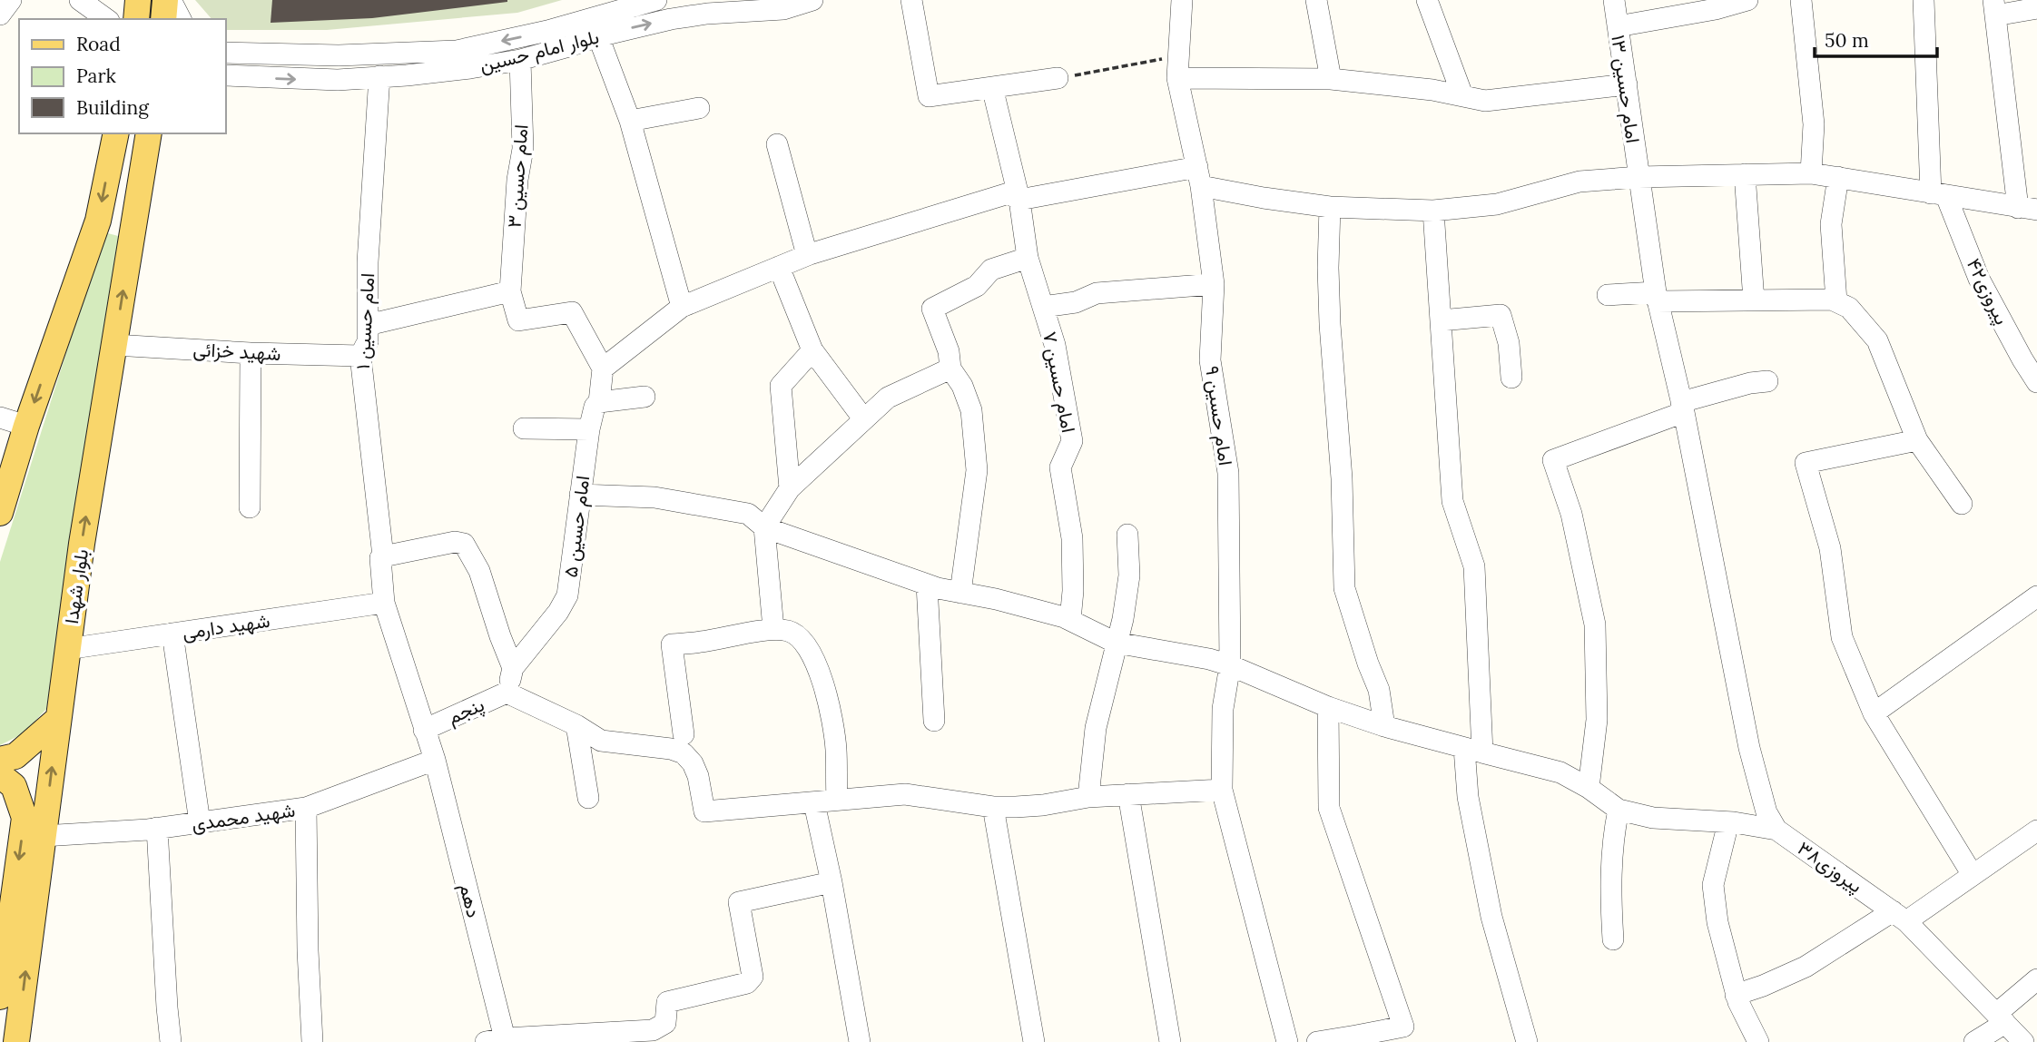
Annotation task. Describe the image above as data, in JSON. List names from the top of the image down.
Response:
{
  "streets": {
    "main road": ["بلوار شهدا"],
    "street": [
      "بلوار امام حسین",
      "امام حسین ۱۳",
      "امام حسین ۳",
      "پیروزی۴۲",
      "امام حسین ۱",
      "شهید خزائی",
      "امام حسین ۷",
      "امام حسین ۹",
      "امام حسین ۵",
      "شهید دارمی",
      "پنجم",
      "شهید محمدی",
      "پیروزی۳۸",
      "دهم"
    ]
  },
  "crossings": [
    ["بلوار امام حسین", "امام حسین ۳"],
    ["بلوار امام حسین", "امام حسین ۱"],
    ["امام حسین ۱۳", "پیروزی۳۸"],
    ["امام حسین ۱", "شهید خزائی"],
    ["امام حسین ۱", "شهید دارمی"],
    ["امام حسین ۱", "پنجم"],
    ["امام حسین ۱", "دهم"],
    ["شهید خزائی", "بلوار شهدا"],
    ["امام حسین ۷", "پیروزی۳۸"],
    ["امام حسین ۹", "پیروزی۳۸"],
    ["امام حسین ۵", "پیروزی۳۸"],
    ["بلوار شهدا", "شهید دارمی"],
    ["بلوار شهدا", "شهید محمدی"],
    ["پنجم", "دهم"],
    ["شهید محمدی", "دهم"]
  ],
  "legend": ["Road", "Park", "Building"],
  "scale_bar": "50 m"
}
